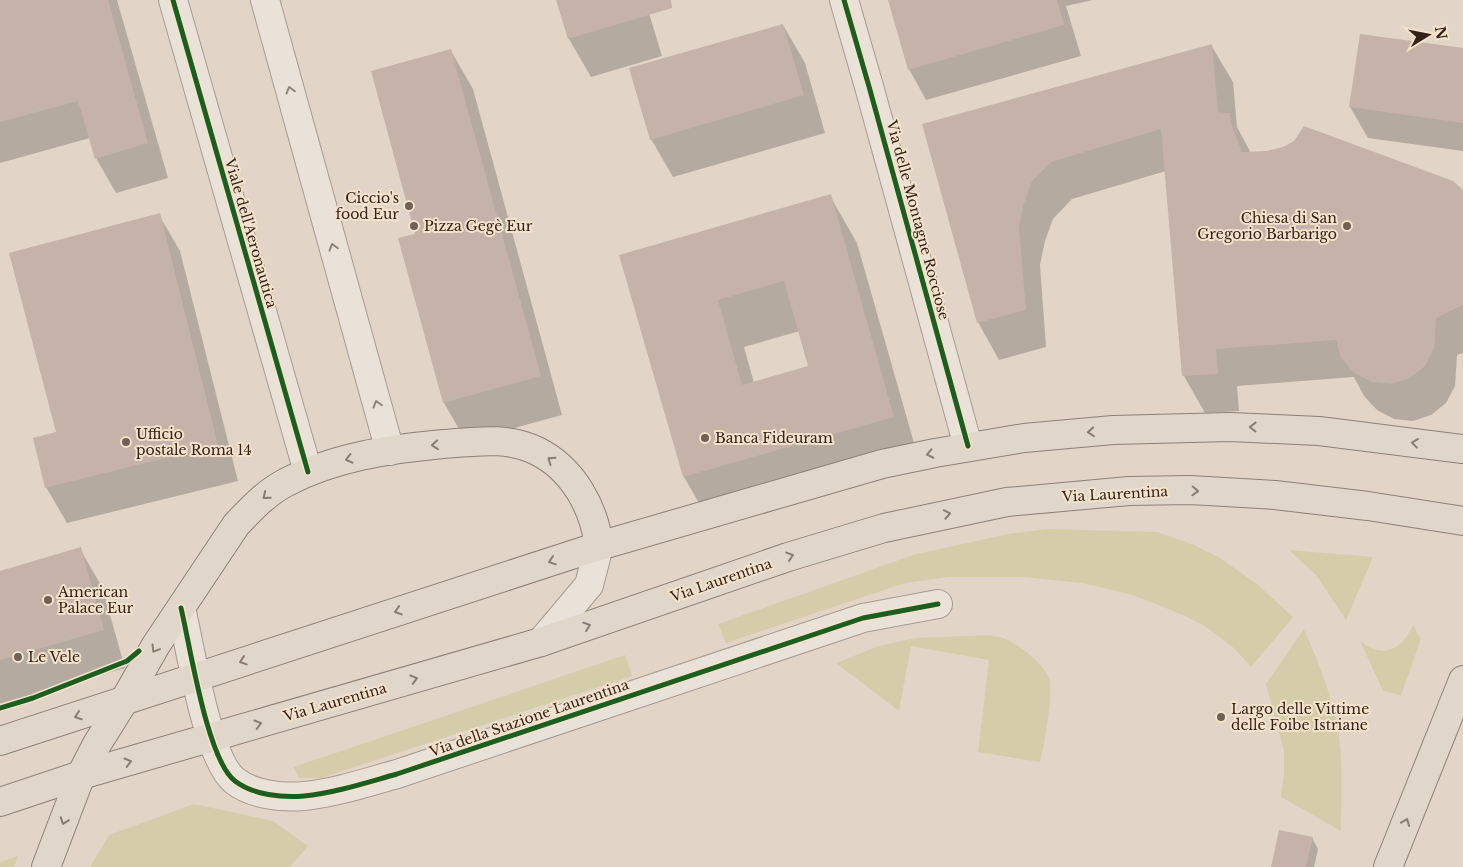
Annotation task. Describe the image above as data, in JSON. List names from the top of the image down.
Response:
{
  "streets": {
    "main road": ["Via Laurentina"],
    "street": ["Via delle Montagne Rocciose", "Viale dell'Aeronautica", "Via della Stazione Laurentina"]
  },
  "crossings": [
    ["Via Laurentina", "Via della Stazione Laurentina"]
  ],
  "places": [
    "Ciccio's food Eur",
    "Pizza Gegè Eur",
    "Chiesa di San Gregorio Barbarigo",
    "Banca Fideuram",
    "Ufficio postale Roma 14",
    "American Palace Eur",
    "Le Vele",
    "Largo delle Vittime delle Foibe Istriane"
  ],
  "north": "right"
}
